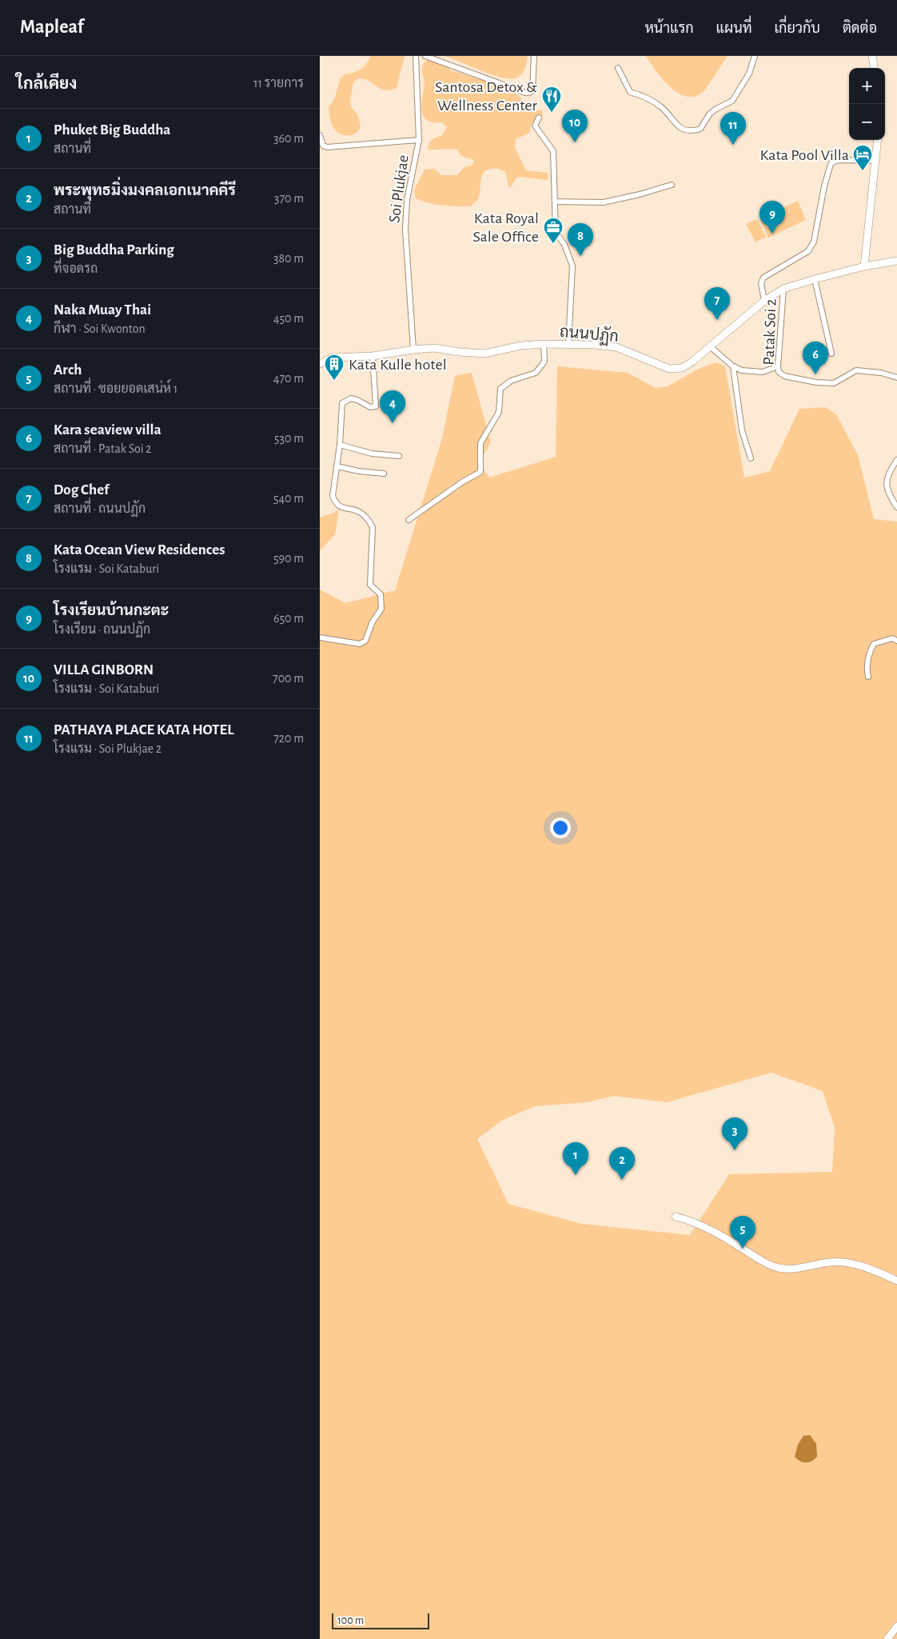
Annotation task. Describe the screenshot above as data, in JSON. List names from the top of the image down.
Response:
{
  "streets": {
    "main road": ["ถนนปฏัก"],
    "street": ["Soi Plukjae", "Patak Soi 2"]
  },
  "crossings": [
    ["Soi Plukjae", "ถนนปฏัก"],
    ["Patak Soi 2", "ถนนปฏัก"]
  ],
  "places": {
    "restaurant": ["Santosa Detox & Wellness Center"],
    "hotel": ["Kata Pool Villa"],
    "office": ["Kata Royal Sale Office"],
    "building": ["Kata Kulle hotel"]
  },
  "scale_bar": "100 m",
  "page": {
    "header": "Mapleaf",
    "nav": [
      "หน้าแรก",
      "แผนที่",
      "เกี่ยวกับ",
      "ติดต่อ"
    ],
    "heading": ["ใกล้เคียง", "11 รายการ"],
    "map_buttons": ["+", "−"],
    "list": [
      {
        "mark": "1",
        "name": "Phuket Big Buddha",
        "note": "สถานที่",
        "value": "360 m"
      },
      {
        "mark": "2",
        "name": "พระพุทธมิ่งมงคลเอกเนาคคีรี",
        "note": "สถานที่",
        "value": "370 m"
      },
      {
        "mark": "3",
        "name": "Big Buddha Parking",
        "note": "ที่จอดรถ",
        "value": "380 m"
      },
      {
        "mark": "4",
        "name": "Naka Muay Thai",
        "note": "กีฬา · Soi Kwonton",
        "value": "450 m"
      },
      {
        "mark": "5",
        "name": "Arch",
        "note": "สถานที่ · ซอยยอดเสน่ห์ 1",
        "value": "470 m"
      },
      {
        "mark": "6",
        "name": "Kara seaview villa",
        "note": "สถานที่ · Patak Soi 2",
        "value": "530 m"
      },
      {
        "mark": "7",
        "name": "Dog Chef",
        "note": "สถานที่ · ถนนปฏัก",
        "value": "540 m"
      },
      {
        "mark": "8",
        "name": "Kata Ocean View Residences",
        "note": "โรงแรม · Soi Kataburi",
        "value": "590 m"
      },
      {
        "mark": "9",
        "name": "โรงเรียนบ้านกะตะ",
        "note": "โรงเรียน · ถนนปฏัก",
        "value": "650 m"
      },
      {
        "mark": "10",
        "name": "VILLA GINBORN",
        "note": "โรงแรม · Soi Kataburi",
        "value": "700 m"
      },
      {
        "mark": "11",
        "name": "PATHAYA PLACE KATA HOTEL",
        "note": "โรงแรม · Soi Plukjae 2",
        "value": "720 m"
      }
    ],
    "pins": [
      "10",
      "11",
      "9",
      "8",
      "7",
      "6",
      "4",
      "3",
      "1",
      "2",
      "5"
    ],
    "scale": "100 m"
  }
}
